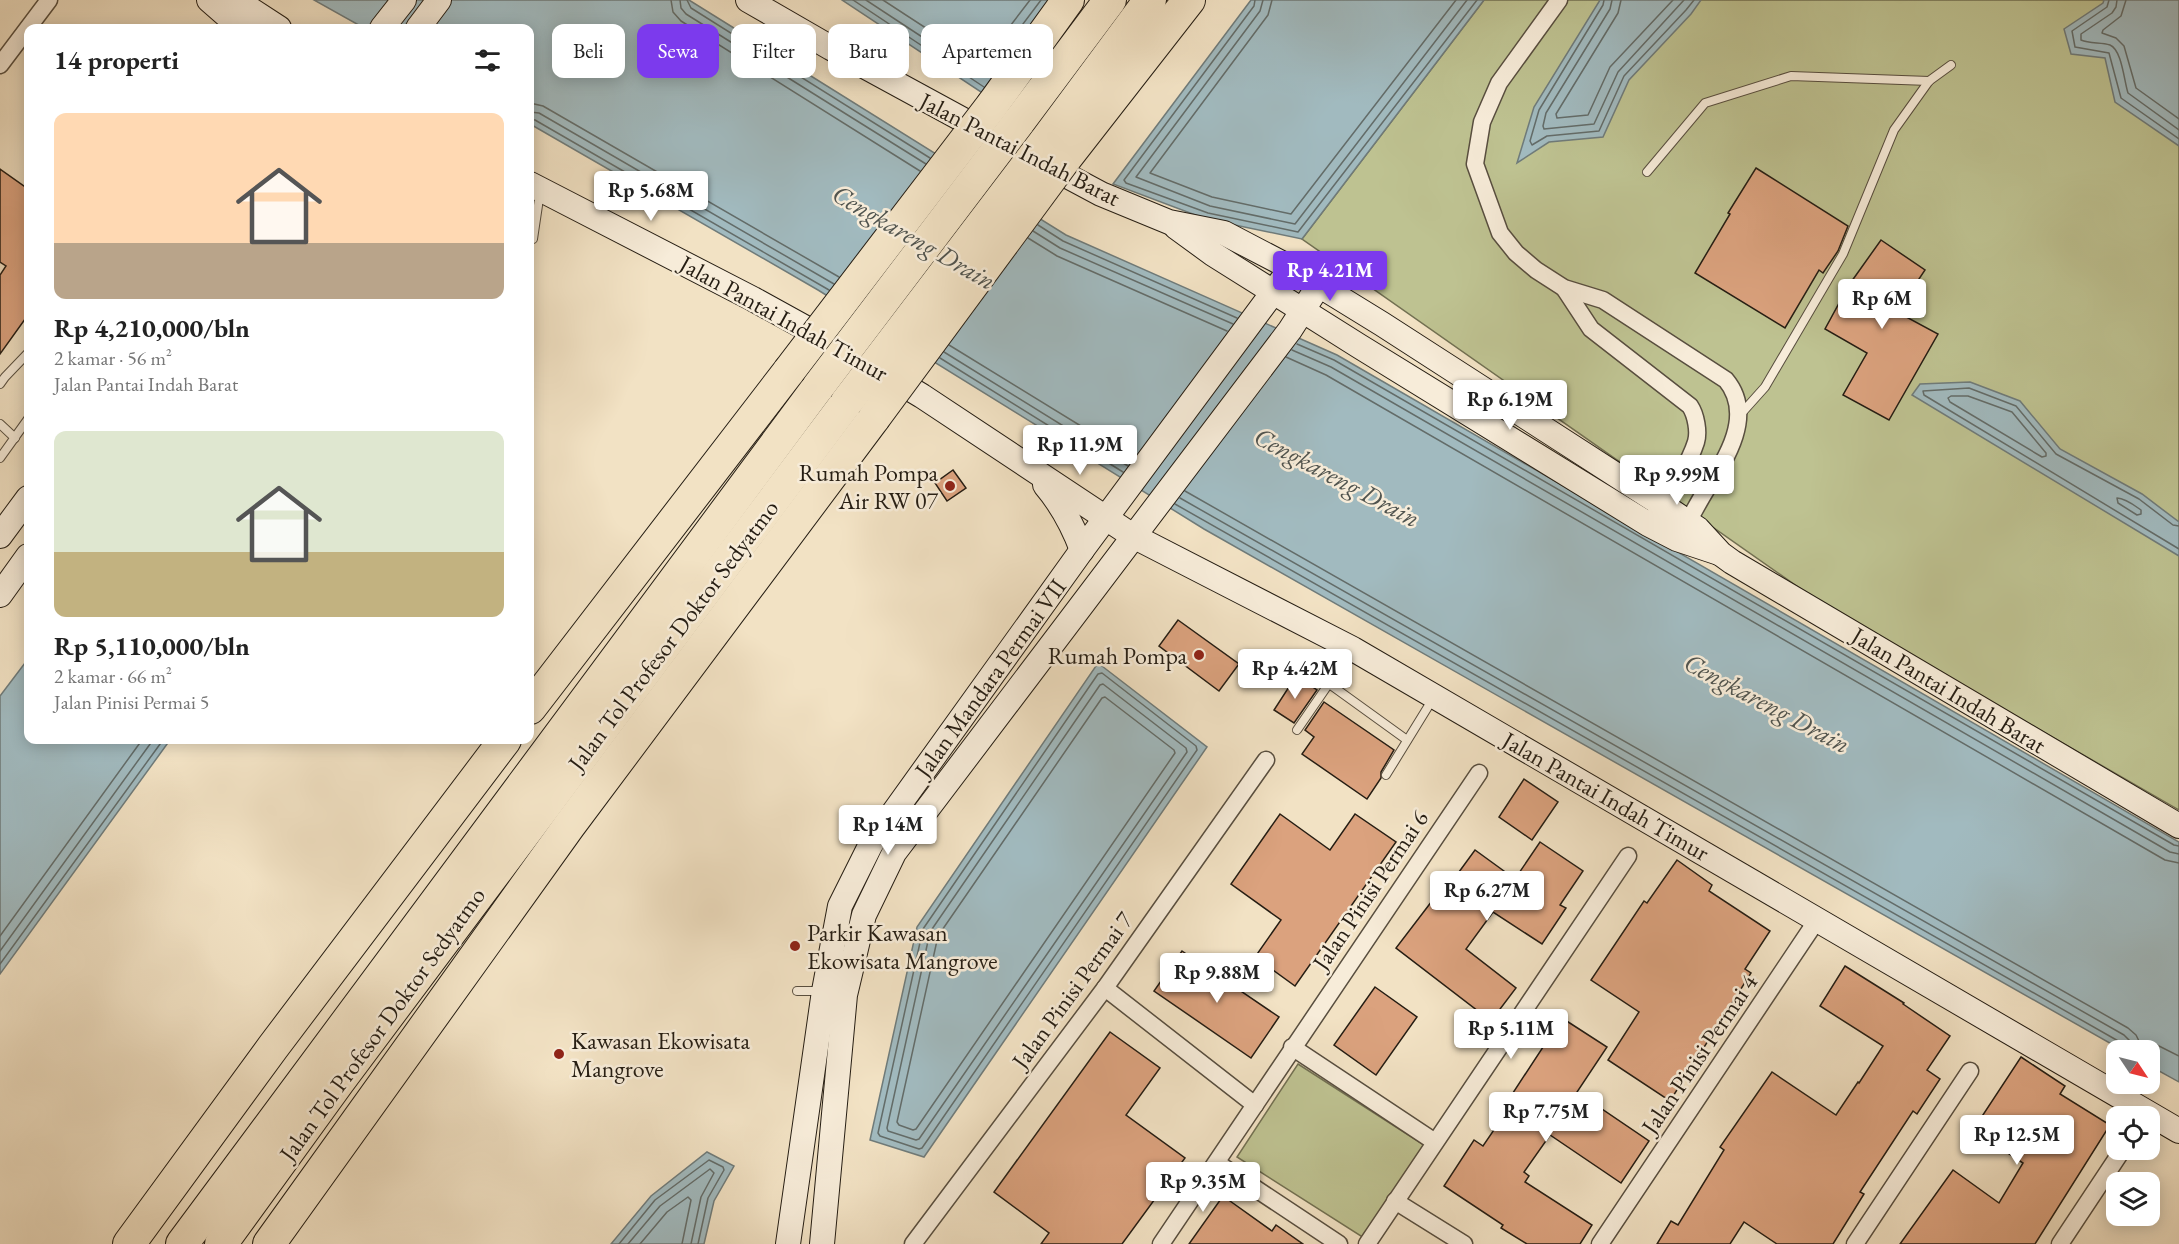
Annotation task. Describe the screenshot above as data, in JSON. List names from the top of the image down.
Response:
{
  "streets": {
    "highway": ["Jalan Tol Profesor Doktor Sedyatmo"],
    "main road": ["Jalan Pantai Indah Barat", "Jalan Pantai Indah Timur", "Jalan Mandara Permai VII"],
    "street": ["Jalan Pinisi Permai 6", "Jalan Pinisi Permai 7", "Jalan Pinisi Permai 4"]
  },
  "crossings": [
    ["Jalan Pantai Indah Barat", "Jalan Mandara Permai VII"],
    ["Jalan Pantai Indah Timur", "Jalan Mandara Permai VII"],
    ["Jalan Pantai Indah Timur", "Jalan Pinisi Permai 4"]
  ],
  "water": ["Cengkareng Drain"],
  "places": [
    "Rumah Pompa Air RW 07",
    "Rumah Pompa",
    "Parkir Kawasan Ekowisata Mangrove",
    "Kawasan Ekowisata Mangrove"
  ],
  "north": "bottom right",
  "page": {
    "chip": [
      "Beli",
      "Sewa",
      "Filter",
      "Baru",
      "Apartemen"
    ],
    "heading": "14 properti",
    "list": [
      {
        "name": "Rp 4,210,000/bln",
        "note": "2 kamar · 56 m² · Jalan Pantai Indah Barat"
      },
      {
        "name": "Rp 5,110,000/bln",
        "note": "2 kamar · 66 m² · Jalan Pinisi Permai 5"
      }
    ],
    "price": [
      "Rp 5.68M",
      "Rp 4.21M",
      "Rp 6M",
      "Rp 6.19M",
      "Rp 11.9M",
      "Rp 9.99M",
      "Rp 4.42M",
      "Rp 14M",
      "Rp 6.27M",
      "Rp 9.88M",
      "Rp 5.11M",
      "Rp 7.75M",
      "Rp 12.5M",
      "Rp 9.35M"
    ]
  }
}
